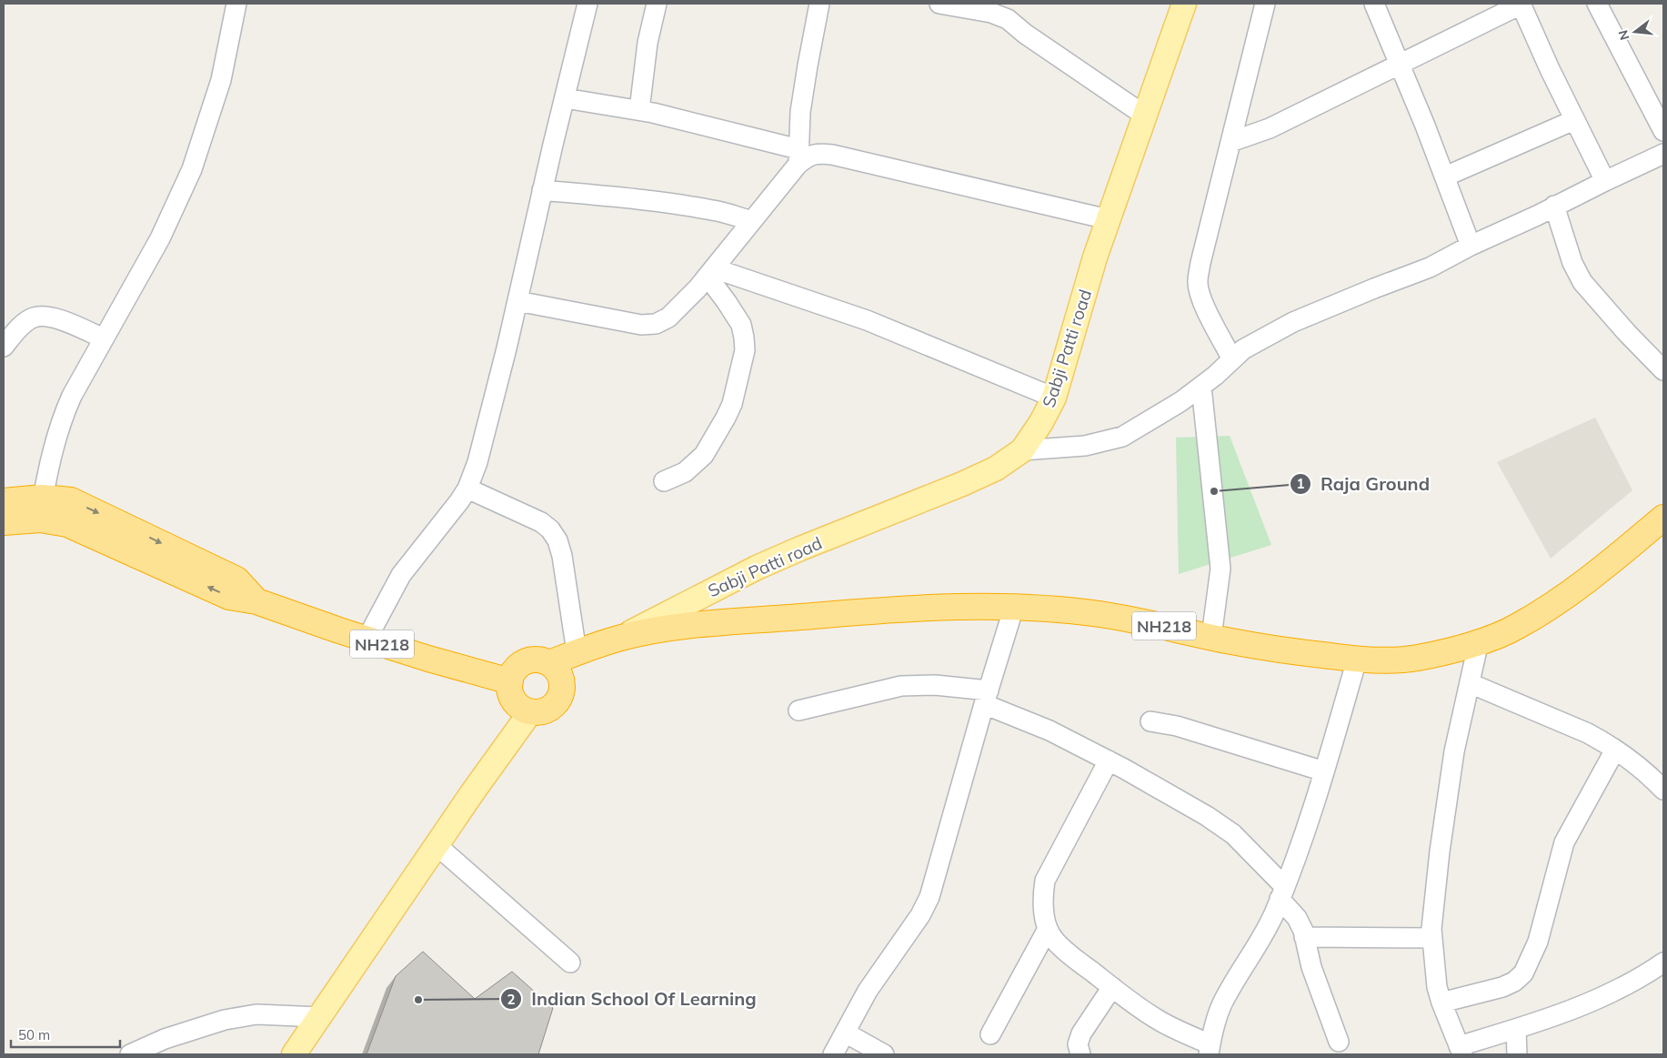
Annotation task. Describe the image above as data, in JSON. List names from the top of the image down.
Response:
{
  "streets": {
    "highway": ["NH218"],
    "main road": ["Sabji Patti road"]
  },
  "crossings": [
    ["Sabji Patti road", "NH218"]
  ],
  "places": ["Raja Ground", "Indian School Of Learning"],
  "scale_bar": "50 m",
  "north": "left"
}
